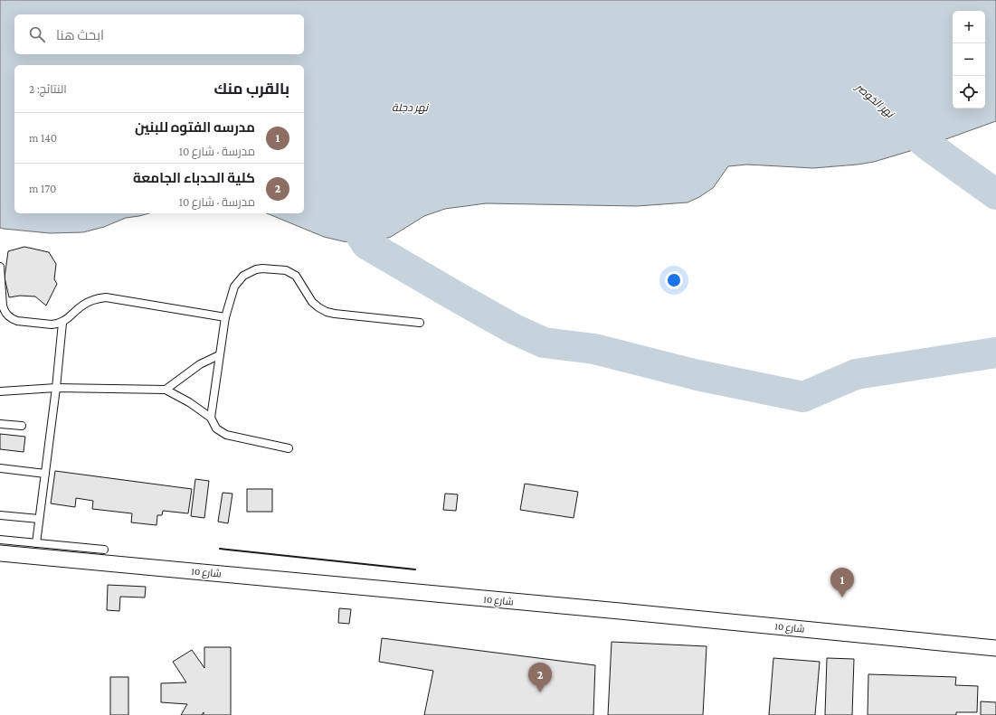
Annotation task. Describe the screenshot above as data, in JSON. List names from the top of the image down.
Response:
{
  "streets": {
    "street": ["شارع 10"]
  },
  "water": ["نهر الخوصر", "نهر دجلة"],
  "page": {
    "map_buttons": ["+", "−"],
    "search": "ابحث هنا",
    "heading": ["بالقرب منك", "النتائج: 2"],
    "list": [
      {
        "mark": "1",
        "name": "مدرسه الفتوه للبنين",
        "note": "مدرسة · شارع 10",
        "value": "140 m"
      },
      {
        "mark": "2",
        "name": "كلية الحدباء الجامعة",
        "note": "مدرسة · شارع 10",
        "value": "170 m"
      }
    ],
    "pins": ["1", "2"]
  }
}
